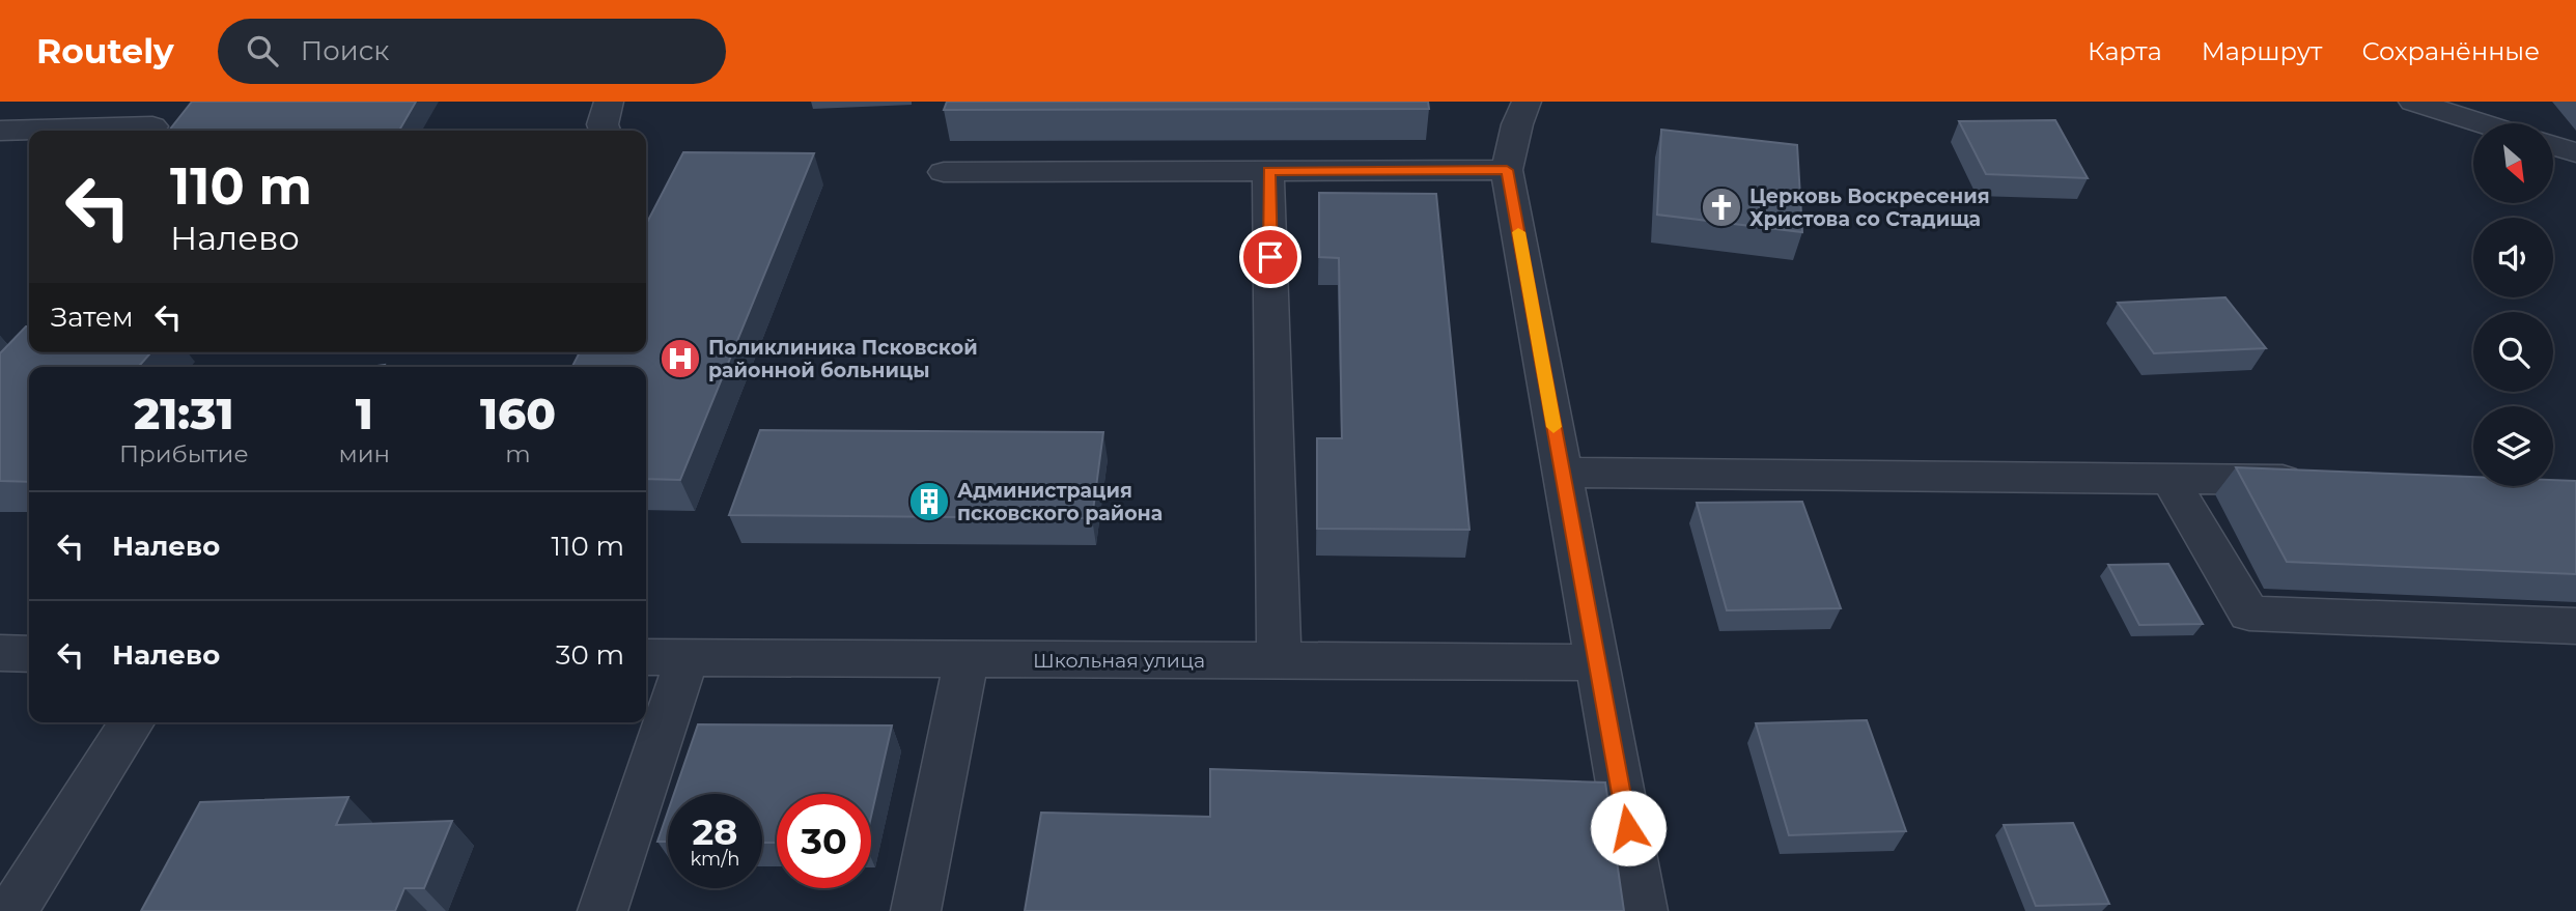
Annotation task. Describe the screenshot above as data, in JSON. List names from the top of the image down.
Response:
{
  "streets": {
    "street": ["Школьная улица"]
  },
  "places": {
    "church": ["Церковь Воскресения Христова со Стадища"],
    "hospital": ["Поликлиника Псковской районной больницы"],
    "building": ["Администрация псковского района"]
  },
  "north": "bottom right",
  "page": {
    "header": "Routely",
    "search": "Поиск",
    "nav": ["Карта", "Маршрут", "Сохранённые"],
    "turn": ["110 m", "Налево"],
    "then": "Затем",
    "eta": [
      "21:31",
      "Прибытие",
      "1",
      "мин",
      "160",
      "m"
    ],
    "list": [
      {
        "name": "Налево",
        "value": "110 m"
      },
      {
        "name": "Налево",
        "value": "30 m"
      }
    ],
    "speed": "28 km/h",
    "limit": "30"
  }
}
